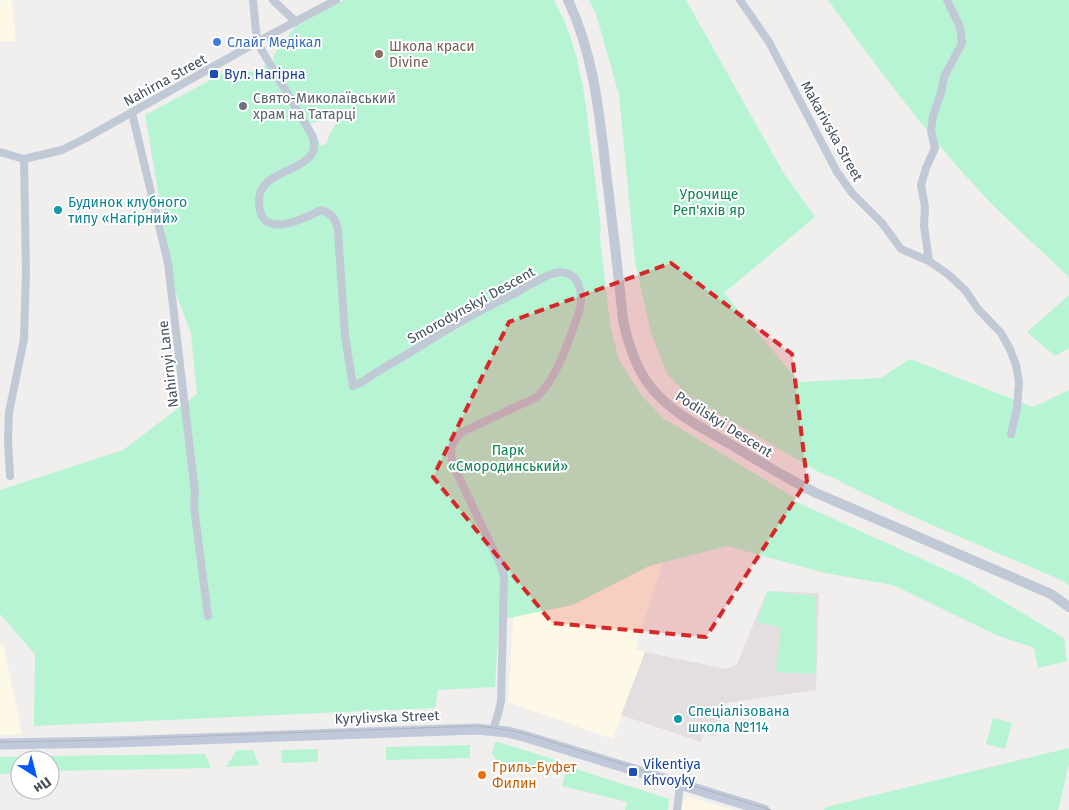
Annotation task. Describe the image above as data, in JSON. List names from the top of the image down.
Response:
{
  "streets": {
    "main road": ["Kyrylivska Street"],
    "street": [
      "Nahirna Street",
      "Makarivska Street",
      "Smorodynskyi Descent",
      "Nahirnyi Lane",
      "Podilskyi Descent"
    ]
  },
  "crossings": [
    ["Nahirna Street", "Smorodynskyi Descent"],
    ["Nahirna Street", "Nahirnyi Lane"],
    ["Smorodynskyi Descent", "Kyrylivska Street"]
  ],
  "parks": ["Урочище Реп'яхів яр", "Парк «Смородинський»"],
  "places": {
    "other": [
      "Слайг Медікал",
      "Школа краси Divine",
      "Свято-Миколаївський храм на Татарці",
      "Будинок клубного типу «Нагірний»",
      "Спеціалізована школа №114",
      "Гриль-Буфет Филин"
    ],
    "transit": ["Вул. Нагірна", "Vikentiya Khvoyky"]
  },
  "north": "bottom right"
}
